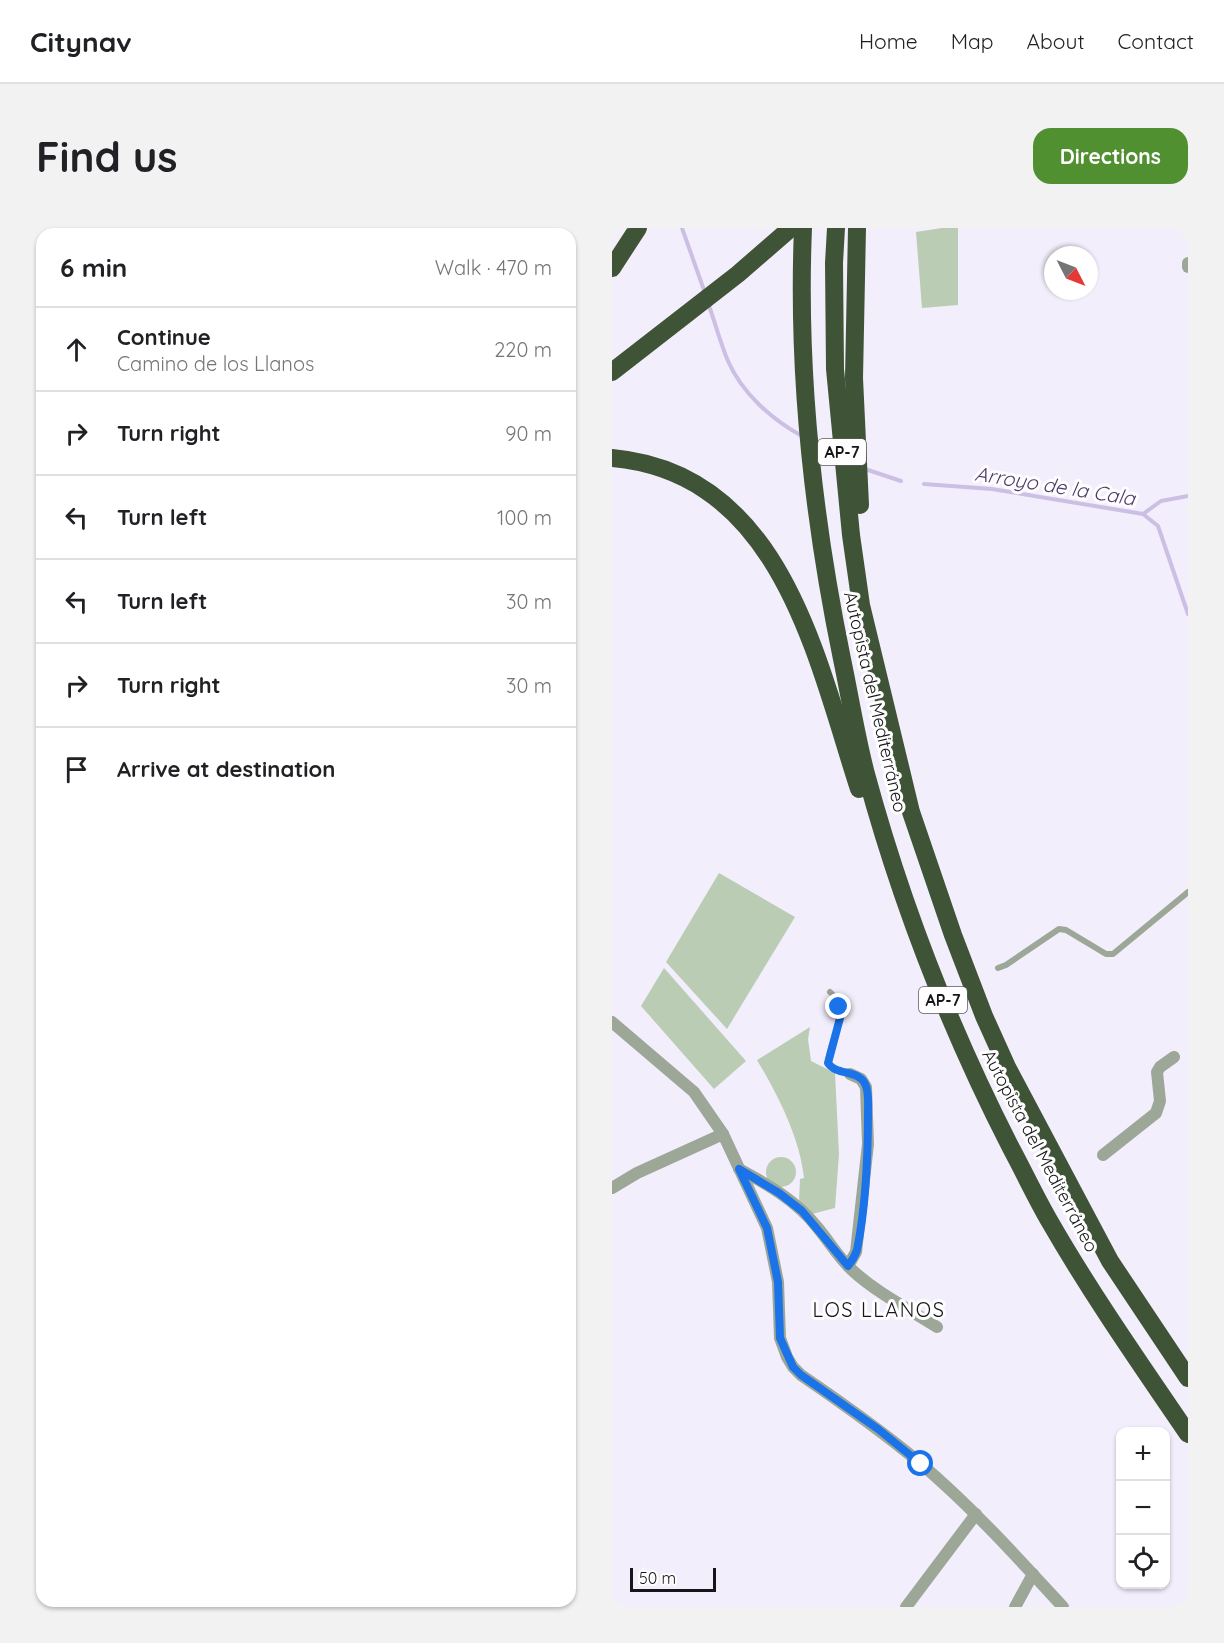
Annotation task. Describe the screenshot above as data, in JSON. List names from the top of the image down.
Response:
{
  "streets": {
    "highway": ["AP-7", "Autopista del Mediterráneo"]
  },
  "districts": ["LOS LLANOS"],
  "water": ["Arroyo de la Cala"],
  "scale_bar": "50 m",
  "north": "bottom right",
  "page": {
    "header": "Citynav",
    "nav": [
      "Home",
      "Map",
      "About",
      "Contact"
    ],
    "buttons": "Directions",
    "title": "Find us",
    "heading": ["6 min", "Walk · 470 m"],
    "list": [
      ["Continue", "Camino de los Llanos", "220 m"],
      ["Turn right", "90 m"],
      ["Turn left", "100 m"],
      ["Turn left", "30 m"],
      ["Turn right", "30 m"],
      "Arrive at destination"
    ],
    "map_buttons": ["+", "−"],
    "scale": "50 m"
  }
}
